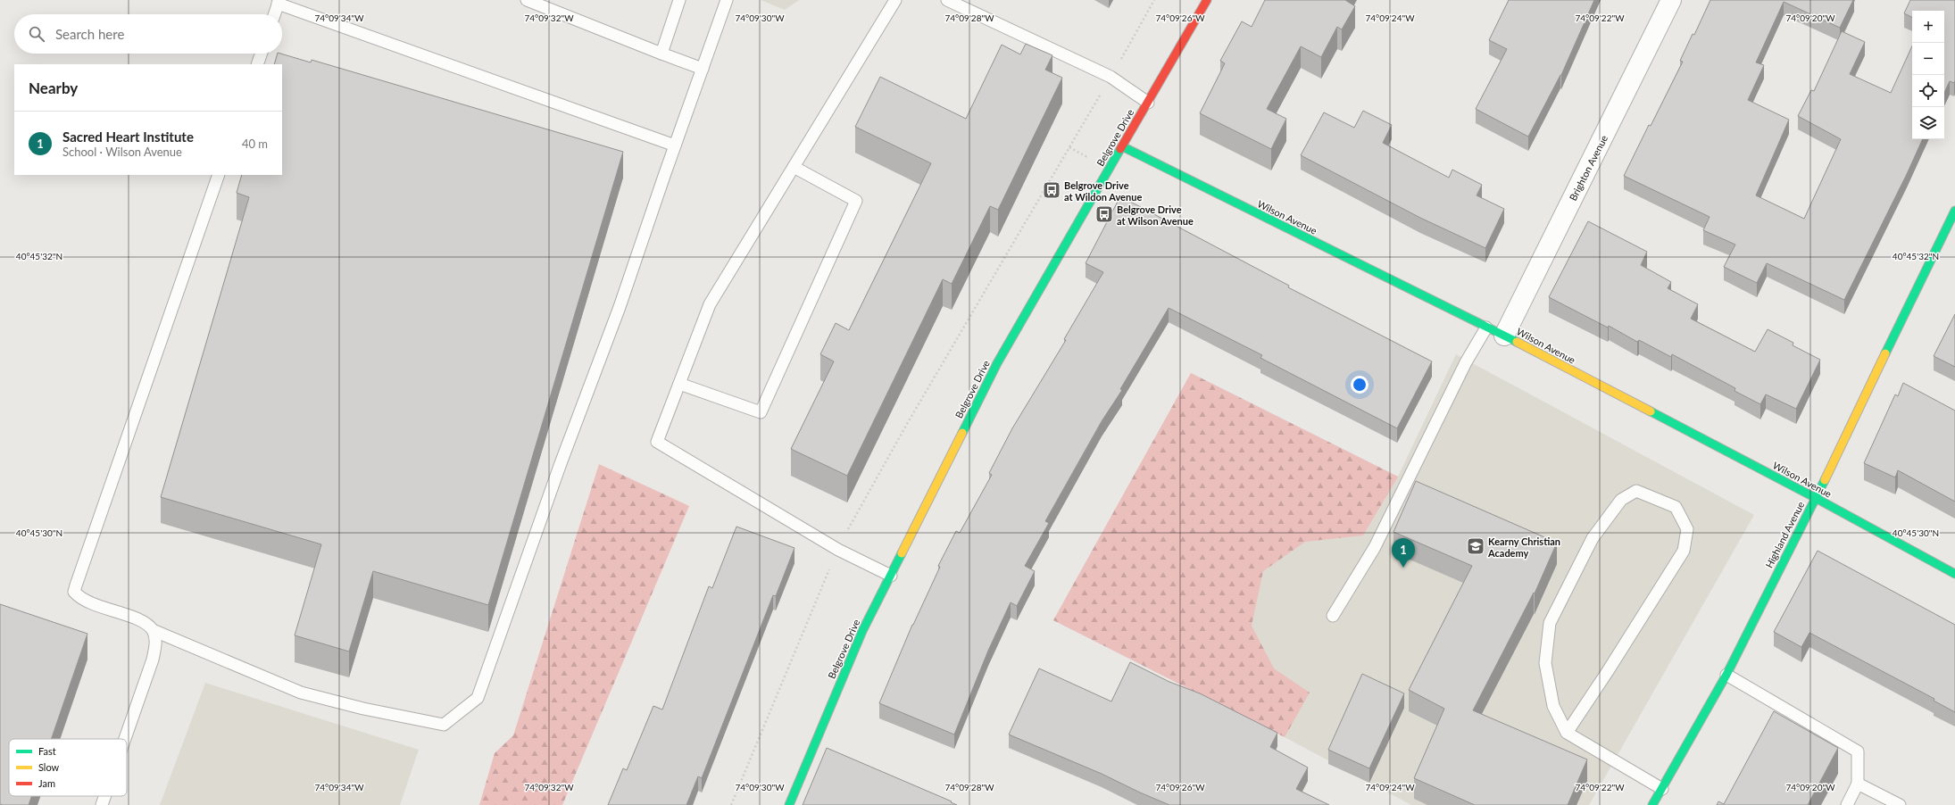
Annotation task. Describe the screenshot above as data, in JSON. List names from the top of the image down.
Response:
{
  "streets": {
    "street": [
      "Belgrove Drive",
      "Brighton Avenue",
      "Wilson Avenue",
      "Highland Avenue"
    ]
  },
  "crossings": [
    ["Belgrove Drive", "Wilson Avenue"],
    ["Brighton Avenue", "Wilson Avenue"],
    ["Wilson Avenue", "Highland Avenue"]
  ],
  "places": {
    "bus stop": ["Belgrove Drive at Wildon Avenue", "Belgrove Drive at Wilson Avenue"],
    "school or university": ["Kearny Christian Academy"]
  },
  "legend": ["Fast", "Slow", "Jam"],
  "page": {
    "map_buttons": ["+", "−"],
    "search": "Search here",
    "heading": "Nearby",
    "list": [
      {
        "mark": "1",
        "name": "Sacred Heart Institute",
        "note": "School · Wilson Avenue",
        "value": "40 m"
      }
    ],
    "pins": "1"
  },
  "coordinates": [
    "74°09'34\"W",
    "74°09'32\"W",
    "74°09'30\"W",
    "74°09'28\"W",
    "74°09'26\"W",
    "74°09'24\"W",
    "74°09'22\"W",
    "74°09'20\"W",
    "40°45'32\"N",
    "40°45'30\"N"
  ]
}
